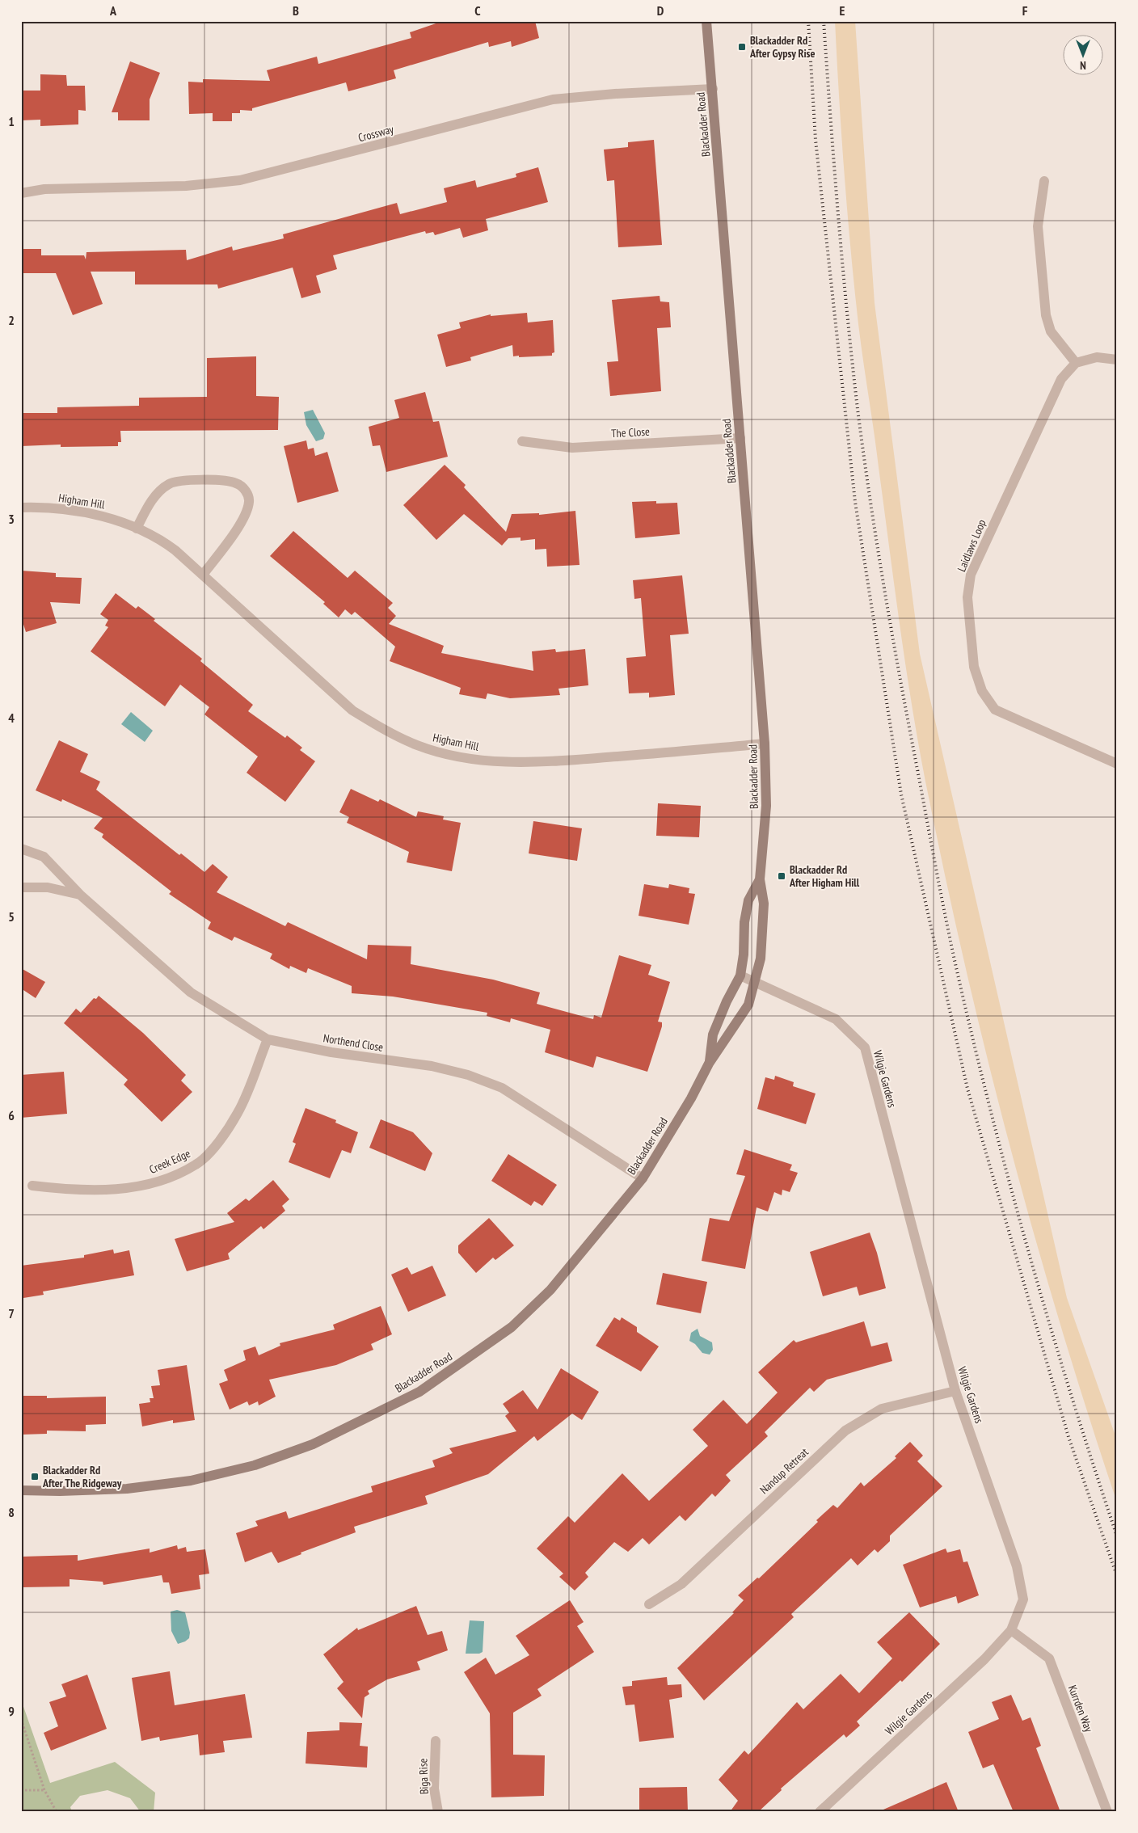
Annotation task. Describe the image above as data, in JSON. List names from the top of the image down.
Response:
{
  "streets": {
    "street": [
      "Blackadder Road",
      "Crossway",
      "The Close",
      "Higham Hill",
      "Laidlaws Loop",
      "Northend Close",
      "Wilgie Gardens",
      "Creek Edge",
      "Nandup Retreat",
      "Kurrden Way",
      "Biga Rise"
    ]
  },
  "crossings": [
    ["Blackadder Road", "Crossway"],
    ["Blackadder Road", "The Close"],
    ["Blackadder Road", "Higham Hill"],
    ["Blackadder Road", "Northend Close"],
    ["Blackadder Road", "Wilgie Gardens"],
    ["Northend Close", "Creek Edge"],
    ["Wilgie Gardens", "Nandup Retreat"],
    ["Wilgie Gardens", "Kurrden Way"]
  ],
  "places": {
    "transit": ["Blackadder Rd After Gypsy Rise", "Blackadder Rd After Higham Hill", "Blackadder Rd After The Ridgeway"]
  },
  "north": "bottom",
  "grid": {
    "columns": [
      "A",
      "B",
      "C",
      "D",
      "E",
      "F"
    ],
    "rows": [
      "1",
      "2",
      "3",
      "4",
      "5",
      "6",
      "7",
      "8",
      "9"
    ]
  }
}
